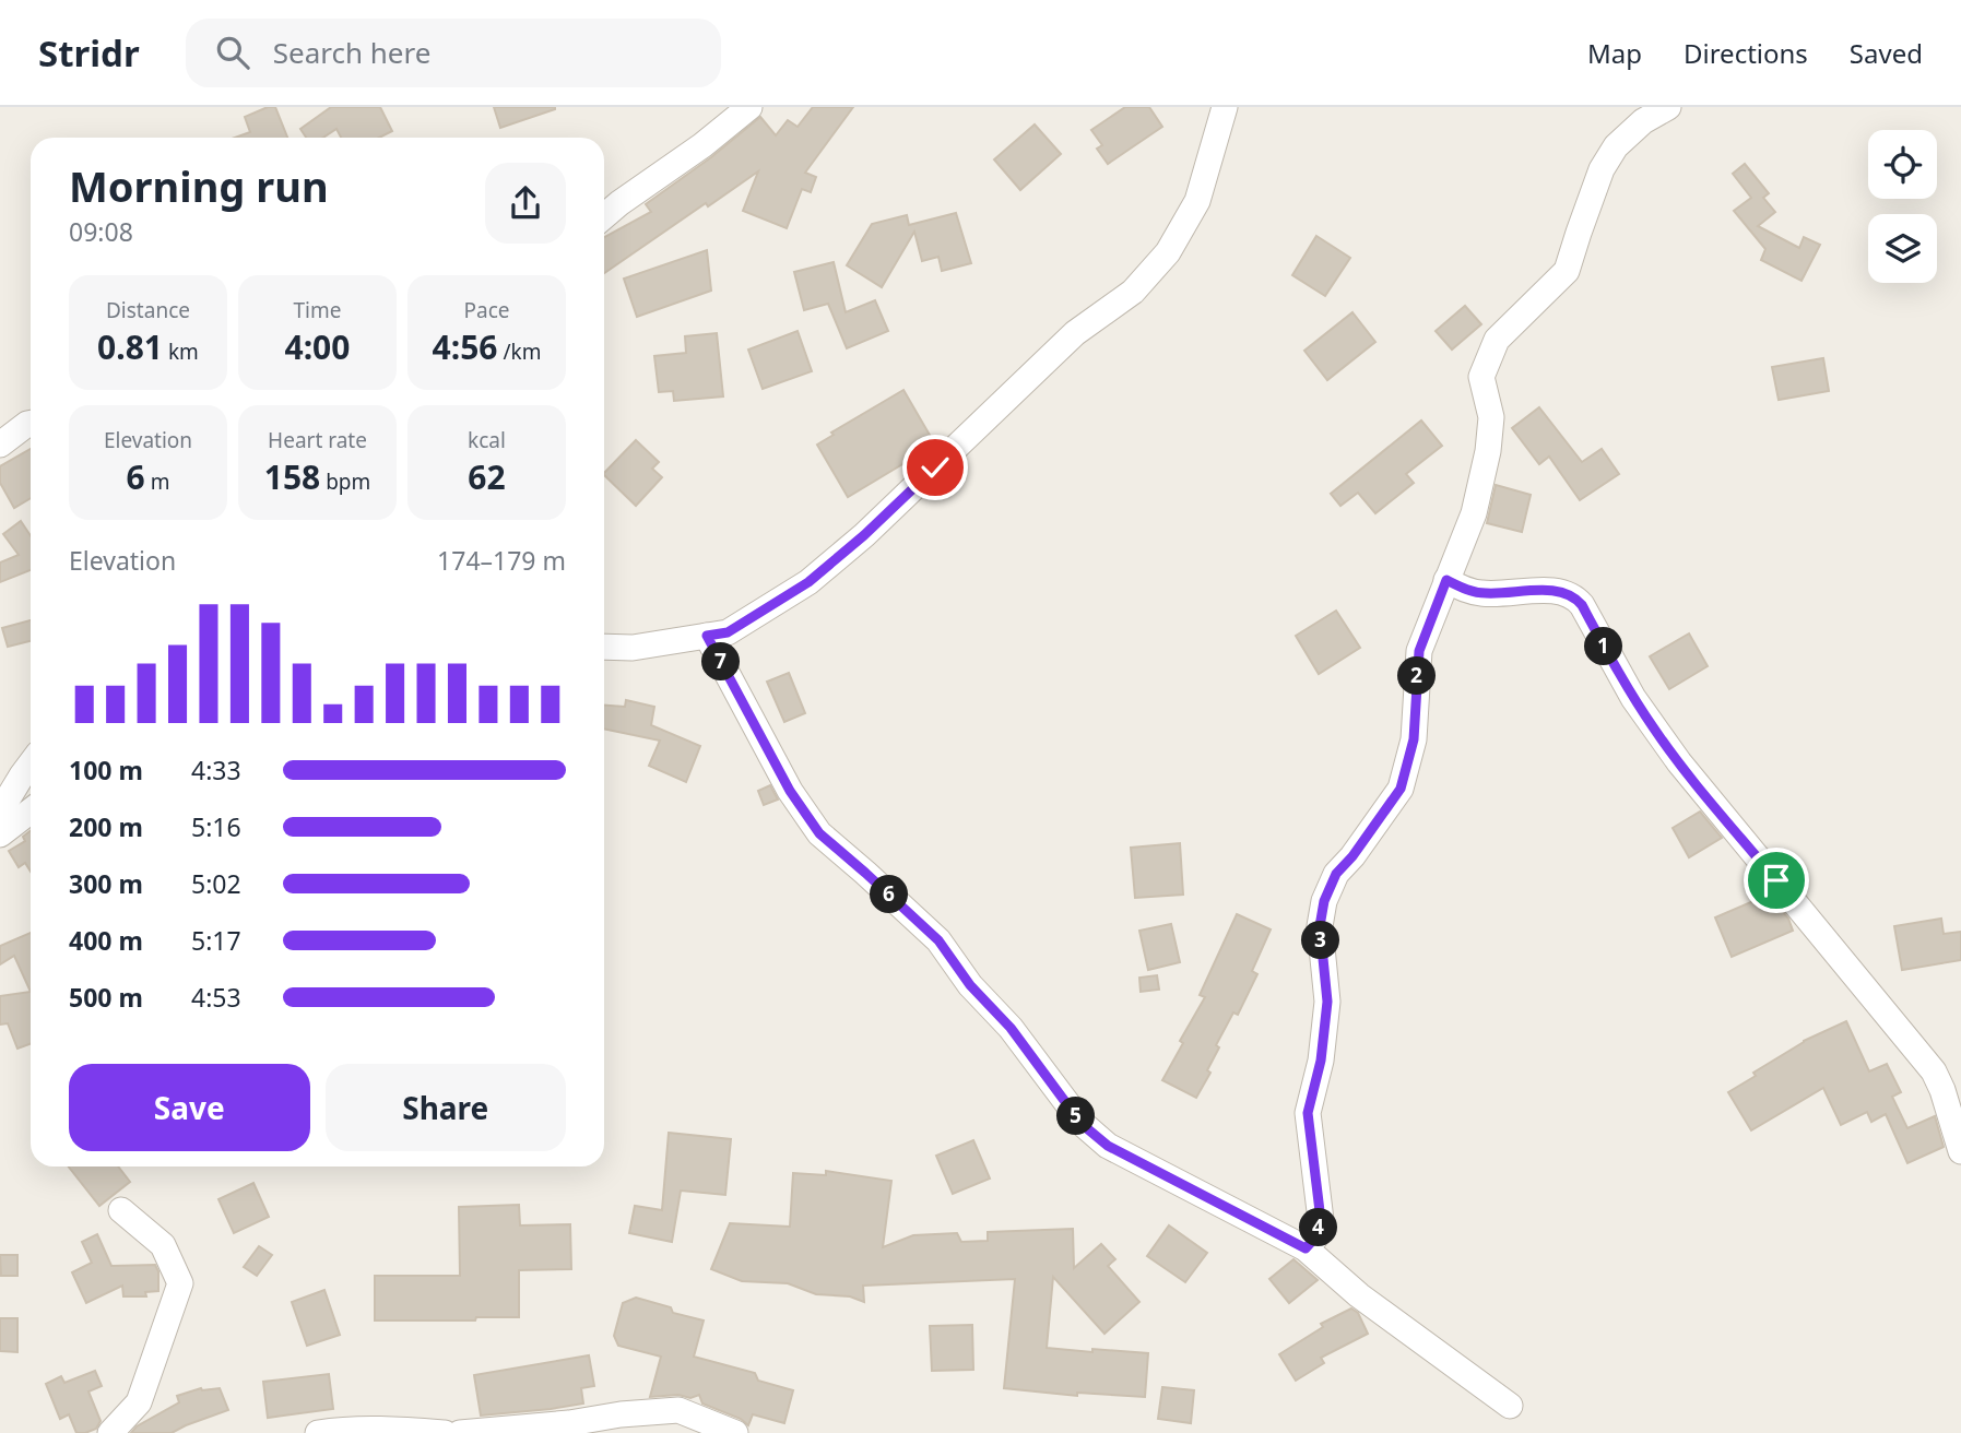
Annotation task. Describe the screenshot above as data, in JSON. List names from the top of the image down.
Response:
{
  "page": {
    "header": "Stridr",
    "search": "Search here",
    "nav": ["Map", "Directions", "Saved"],
    "heading": ["Morning run", "09:08"],
    "stats": [
      ["Distance", "0.81 km"],
      ["Time", "4:00"],
      ["Pace", "4:56 /km"],
      ["Elevation", "6 m"],
      ["Heart rate", "158 bpm"],
      ["kcal", "62"]
    ],
    "chart": ["Elevation", "174–179 m"],
    "pins": [
      "1",
      "7",
      "2",
      "6",
      "3",
      "5",
      "4"
    ],
    "list": [
      {
        "name": "100 m",
        "note": "4:33"
      },
      {
        "name": "200 m",
        "note": "5:16"
      },
      {
        "name": "300 m",
        "note": "5:02"
      },
      {
        "name": "400 m",
        "note": "5:17"
      },
      {
        "name": "500 m",
        "note": "4:53"
      }
    ],
    "buttons": ["Save", "Share"]
  }
}
